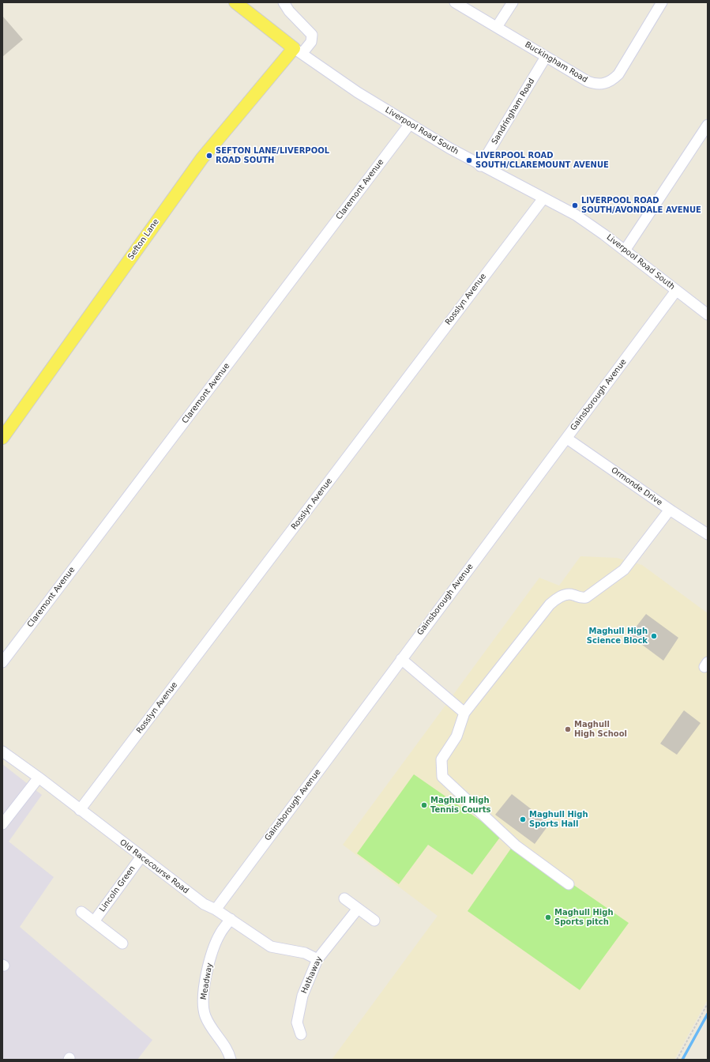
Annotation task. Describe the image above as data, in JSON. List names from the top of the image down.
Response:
{
  "streets": {
    "main road": ["Liverpool Road South", "Sefton Lane"],
    "street": [
      "Buckingham Road",
      "Sandringham Road",
      "Claremont Avenue",
      "Rosslyn Avenue",
      "Gainsborough Avenue",
      "Ormonde Drive",
      "Old Racecourse Road",
      "Lincoln Green",
      "Hathaway",
      "Meadway"
    ]
  },
  "crossings": [
    ["Buckingham Road", "Sandringham Road"],
    ["Sandringham Road", "Liverpool Road South"],
    ["Liverpool Road South", "Claremont Avenue"],
    ["Liverpool Road South", "Sefton Lane"],
    ["Liverpool Road South", "Rosslyn Avenue"],
    ["Liverpool Road South", "Gainsborough Avenue"],
    ["Rosslyn Avenue", "Old Racecourse Road"],
    ["Gainsborough Avenue", "Ormonde Drive"],
    ["Gainsborough Avenue", "Old Racecourse Road"],
    ["Old Racecourse Road", "Lincoln Green"],
    ["Old Racecourse Road", "Hathaway"],
    ["Old Racecourse Road", "Meadway"]
  ],
  "places": [
    "SEFTON LANE/LIVERPOOL ROAD SOUTH",
    "LIVERPOOL ROAD SOUTH/CLAREMOUNT AVENUE",
    "LIVERPOOL ROAD SOUTH/AVONDALE AVENUE",
    "Maghull High Science Block",
    "Maghull High School",
    "Maghull High Tennis Courts",
    "Maghull High Sports Hall",
    "Maghull High Sports pitch"
  ]
}
